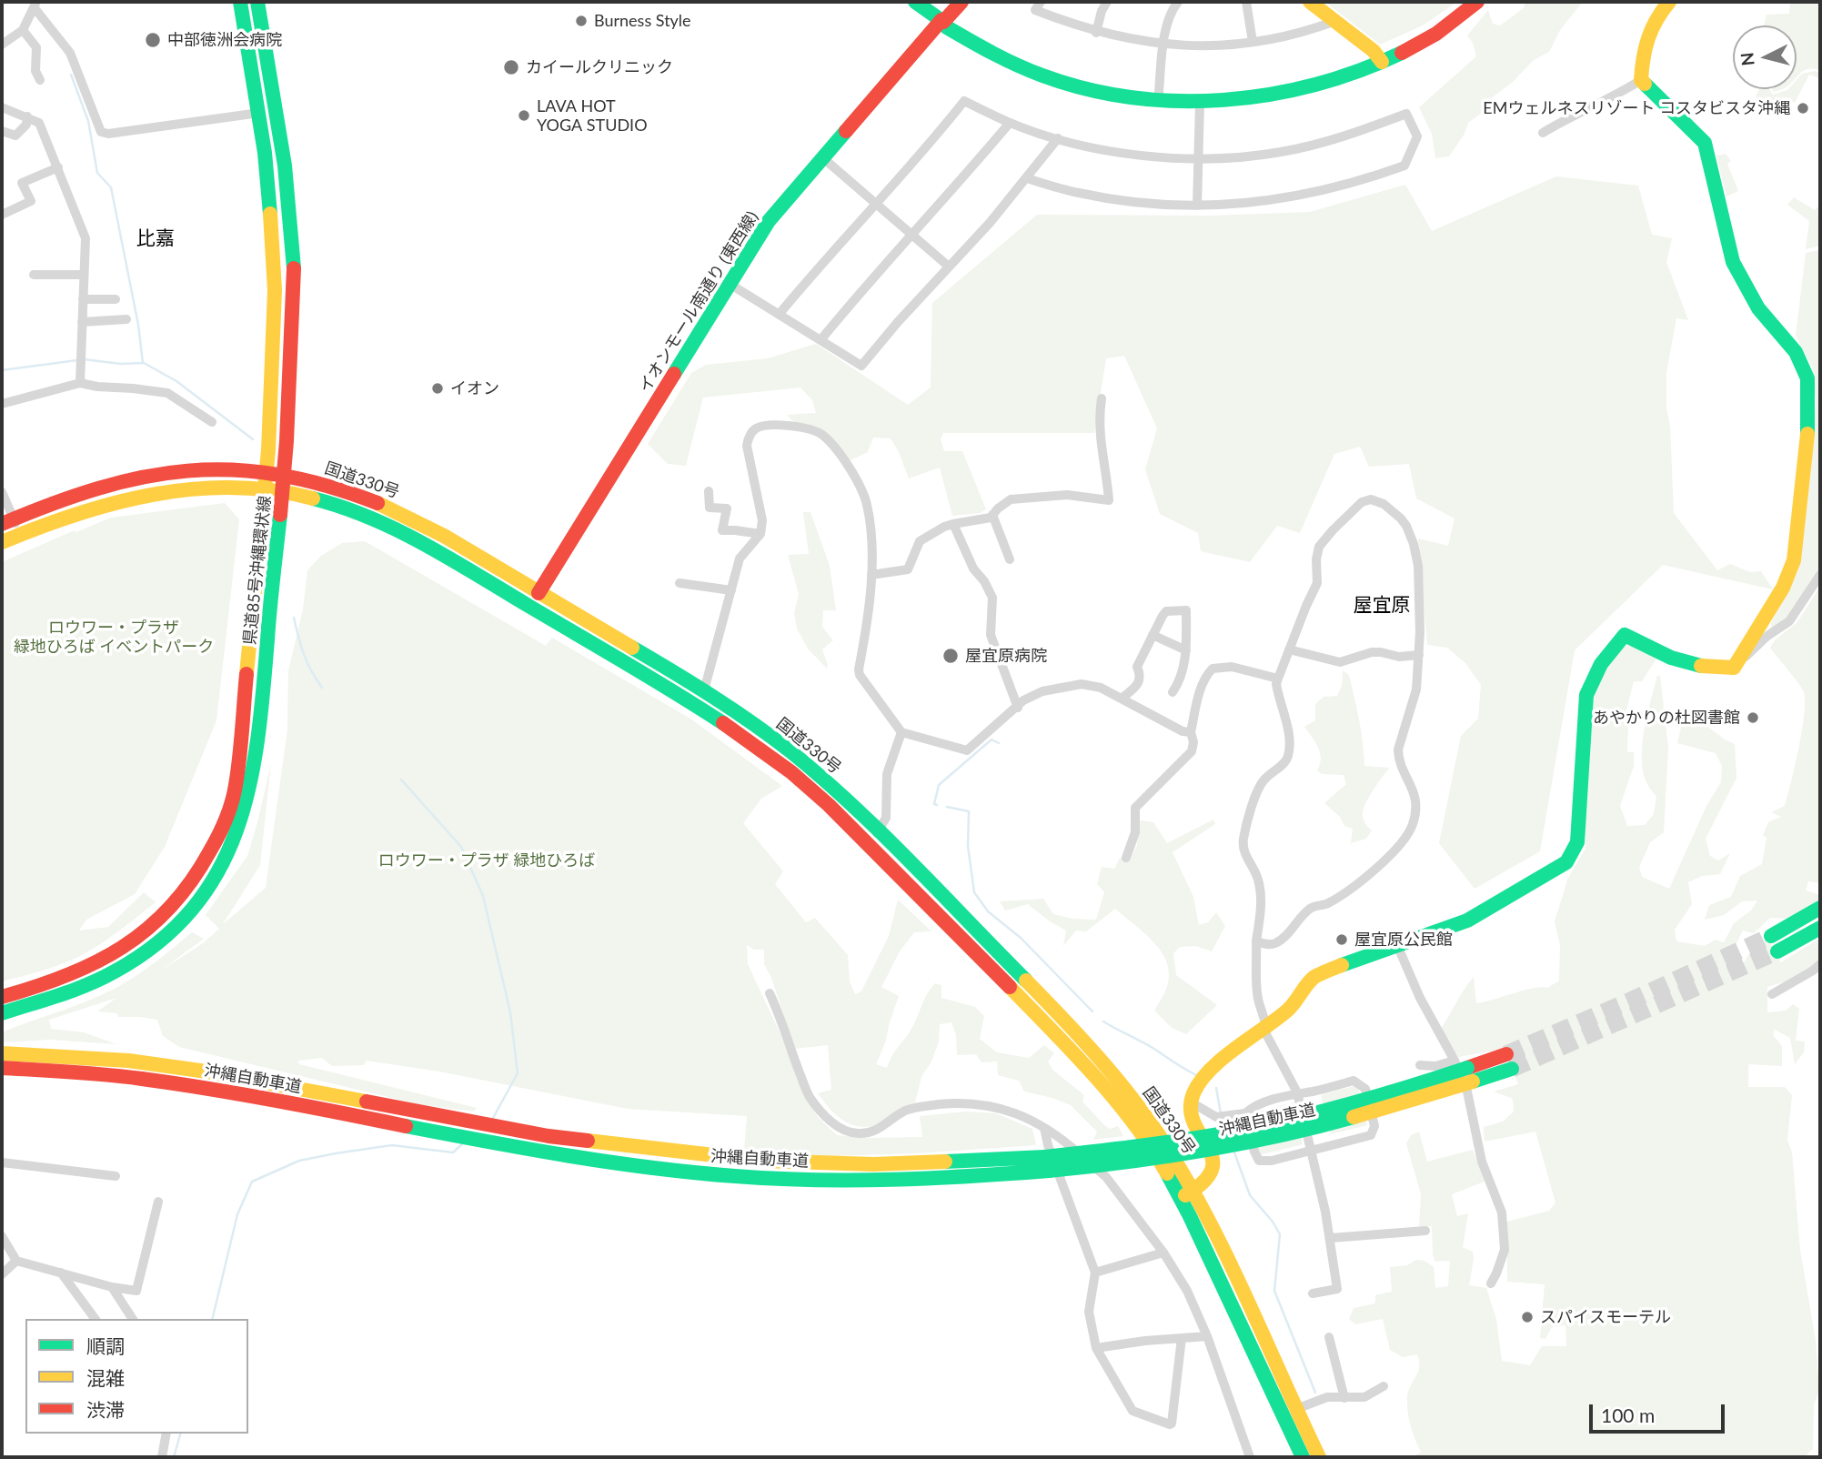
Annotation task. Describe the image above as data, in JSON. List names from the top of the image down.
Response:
{
  "streets": {
    "main road": [
      "イオンモール南通り (東西線)",
      "国道330号",
      "県道85号沖縄環状線",
      "沖縄自動車道"
    ]
  },
  "crossings": [
    ["イオンモール南通り (東西線)", "国道330号"],
    ["国道330号", "県道85号沖縄環状線"]
  ],
  "districts": ["比嘉", "屋宜原"],
  "parks": ["ロウワー・プラザ 緑地ひろば イベントパーク", "ロウワー・プラザ 緑地ひろば"],
  "places": [
    "Burness Style",
    "中部徳洲会病院",
    "カイールクリニック",
    "EMウェルネスリゾート コスタビスタ沖縄",
    "LAVA HOT YOGA STUDIO",
    "イオン",
    "屋宜原病院",
    "あやかりの杜図書館",
    "屋宜原公民館",
    "スパイスモーテル"
  ],
  "legend": ["順調", "混雑", "渋滞"],
  "scale_bar": "100 m",
  "north": "left"
}
